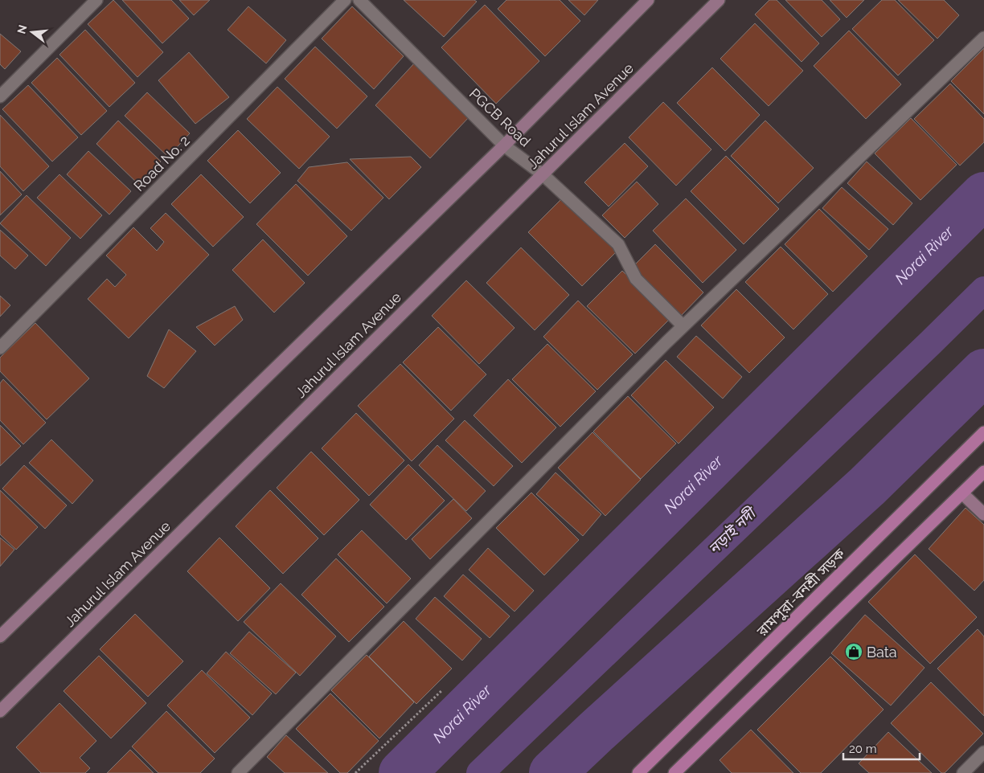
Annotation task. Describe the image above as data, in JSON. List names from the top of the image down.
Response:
{
  "streets": {
    "main road": ["রামপুরা-বনশ্রী সড়ক"],
    "street": ["Jahurul Islam Avenue", "PGCB Road", "Road No. 2"]
  },
  "crossings": [
    ["Jahurul Islam Avenue", "PGCB Road"]
  ],
  "water": ["Norai River", "নড়াই নদী"],
  "places": {
    "shop": ["Bata"]
  },
  "scale_bar": "20 m",
  "north": "left"
}
